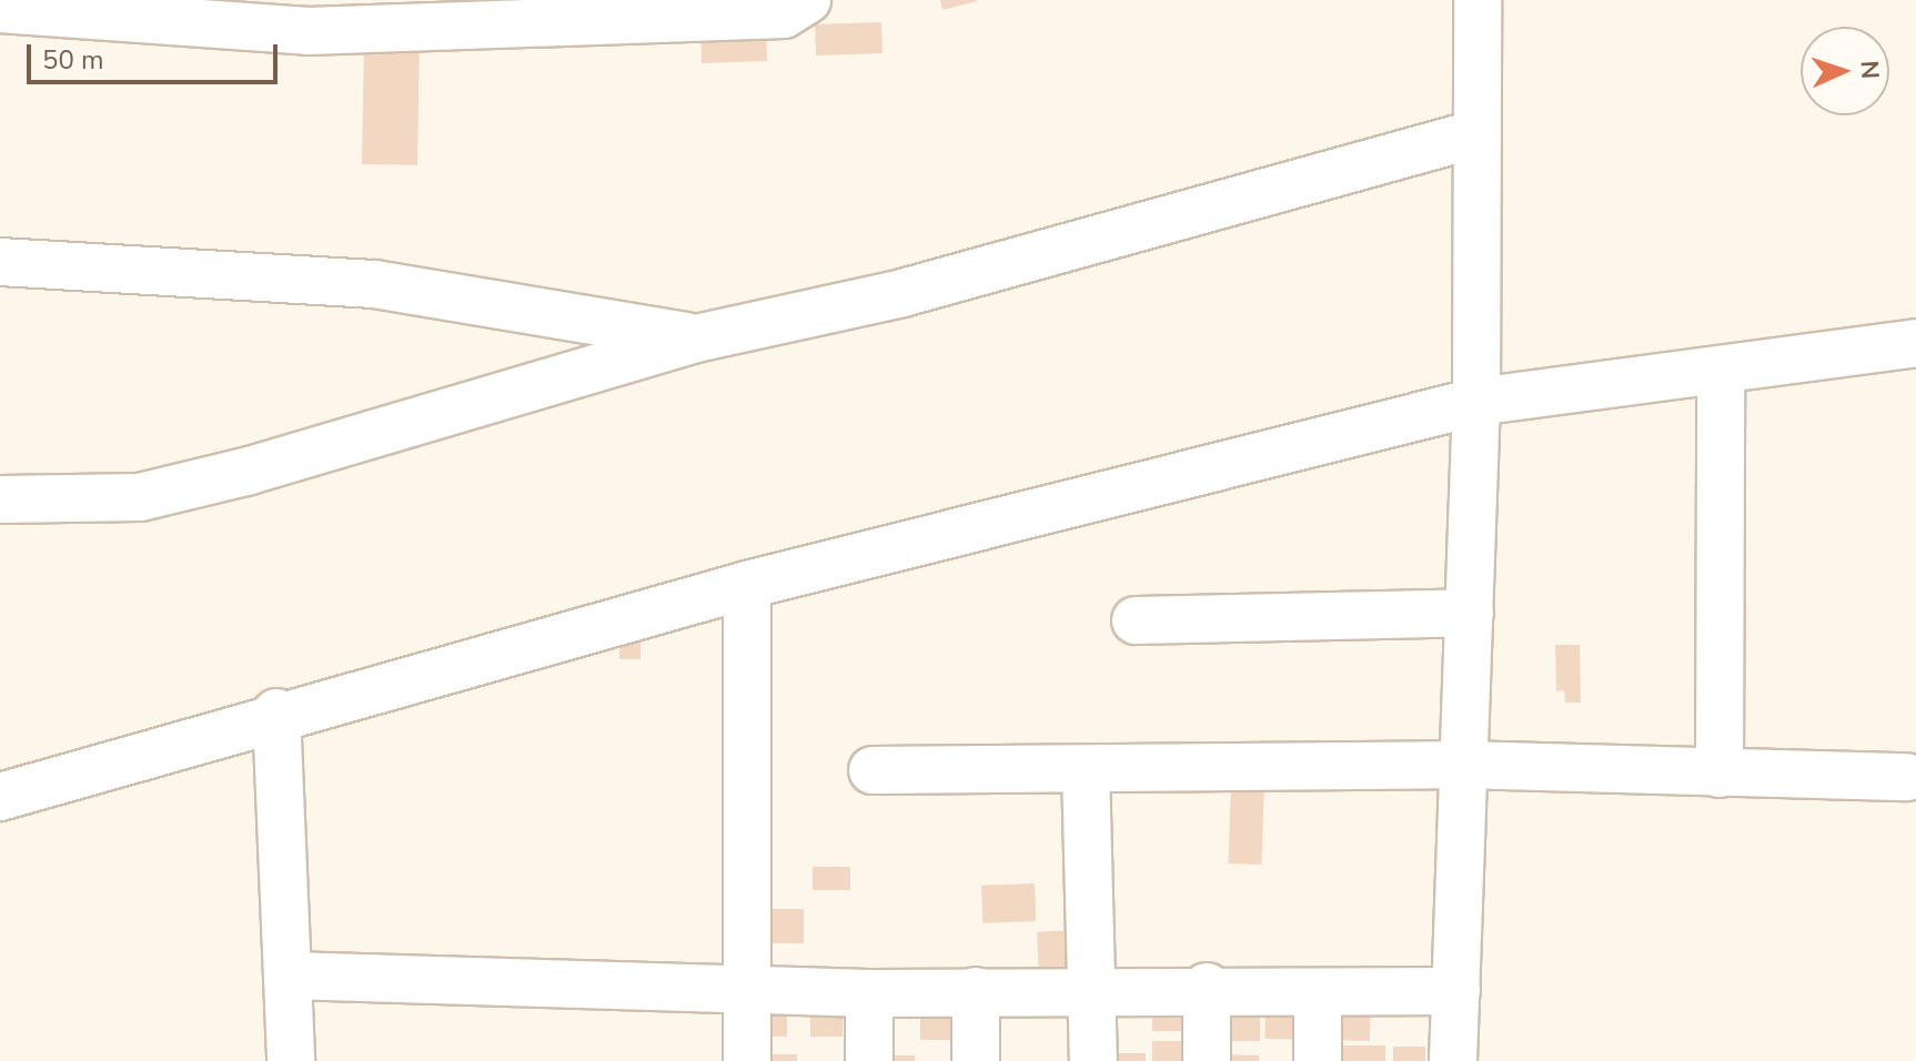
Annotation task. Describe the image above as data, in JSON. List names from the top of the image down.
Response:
{
  "scale_bar": "50 m",
  "north": "right"
}
